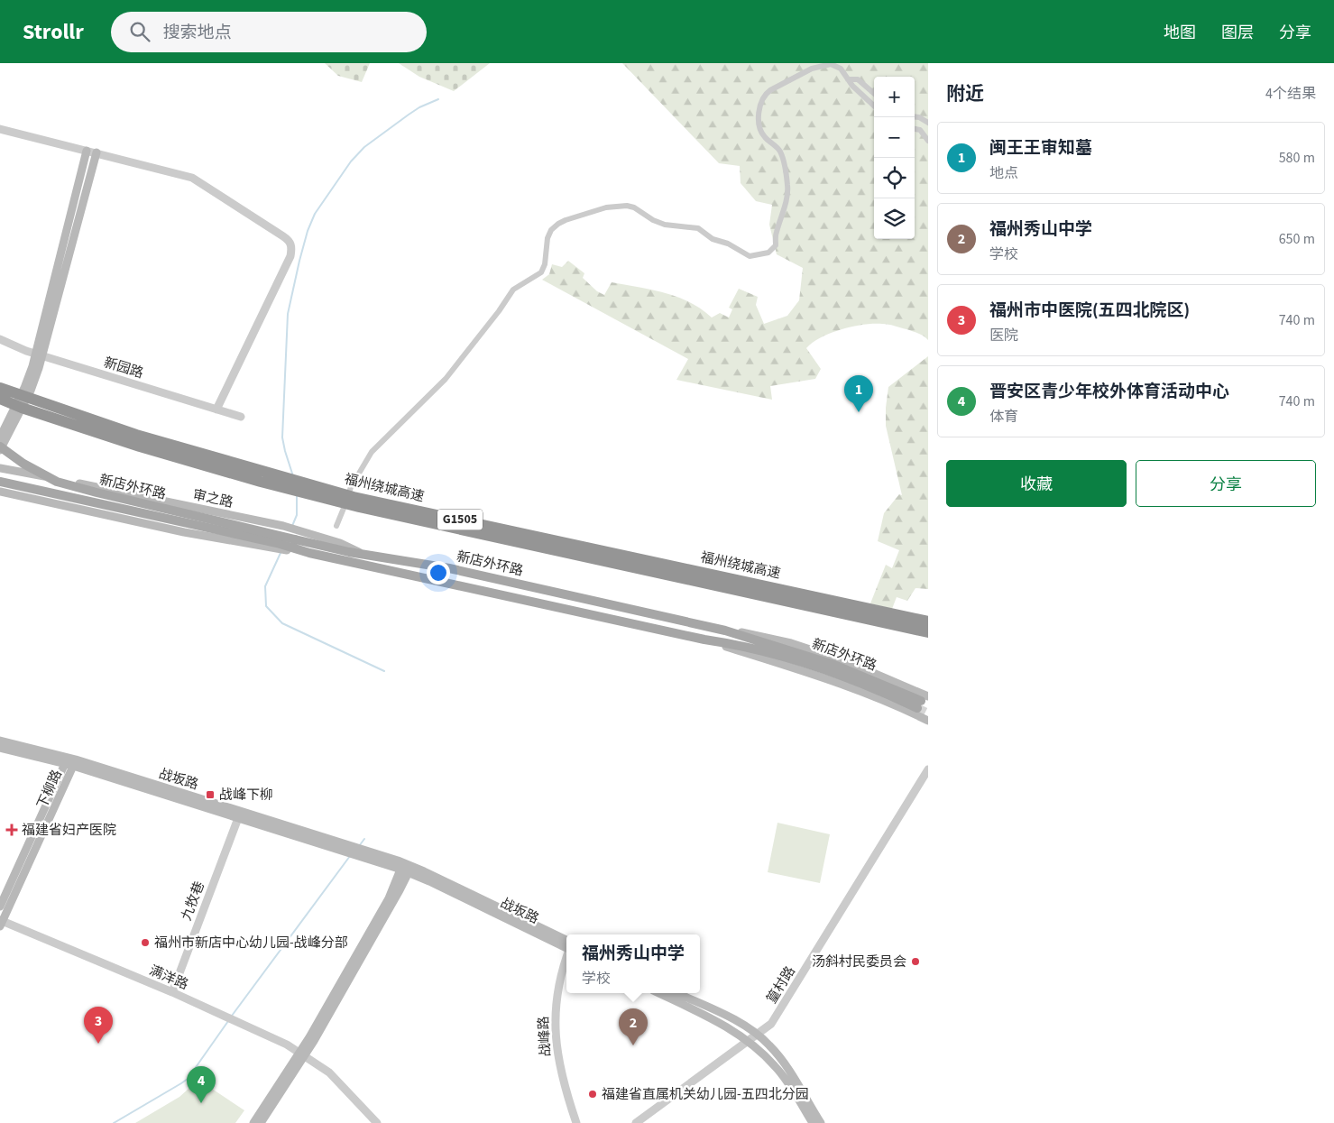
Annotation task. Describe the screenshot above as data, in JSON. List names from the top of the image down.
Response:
{
  "streets": {
    "highway": ["福州绕城高速", "G1505"],
    "main road": [
      "新店外环路",
      "审之路",
      "战坂路",
      "下柳路"
    ],
    "street": [
      "新园路",
      "九牧巷",
      "满洋路",
      "篁村路",
      "战峰路"
    ]
  },
  "crossings": [
    ["新店外环路", "审之路"],
    ["战坂路", "下柳路"],
    ["战坂路", "九牧巷"],
    ["下柳路", "满洋路"],
    ["九牧巷", "满洋路"]
  ],
  "places": {
    "transit": ["战峰下柳"],
    "health": ["福建省妇产医院"],
    "other": ["福州市新店中心幼儿园-战峰分部", "汤斜村民委员会", "福建省直属机关幼儿园-五四北分园"]
  },
  "page": {
    "header": "Strollr",
    "search": "搜索地点",
    "nav": ["地图", "图层", "分享"],
    "heading": ["附近", "4个结果"],
    "map_buttons": ["+", "−"],
    "list": [
      {
        "mark": "1",
        "name": "闽王王审知墓",
        "note": "地点",
        "value": "580 m"
      },
      {
        "mark": "2",
        "name": "福州秀山中学",
        "note": "学校",
        "value": "650 m"
      },
      {
        "mark": "3",
        "name": "福州市中医院(五四北院区)",
        "note": "医院",
        "value": "740 m"
      },
      {
        "mark": "4",
        "name": "晋安区青少年校外体育活动中心",
        "note": "体育",
        "value": "740 m"
      }
    ],
    "pins": [
      "1",
      "3",
      "2",
      "4"
    ],
    "buttons": ["收藏", "分享"],
    "popup": ["福州秀山中学", "学校"]
  }
}
